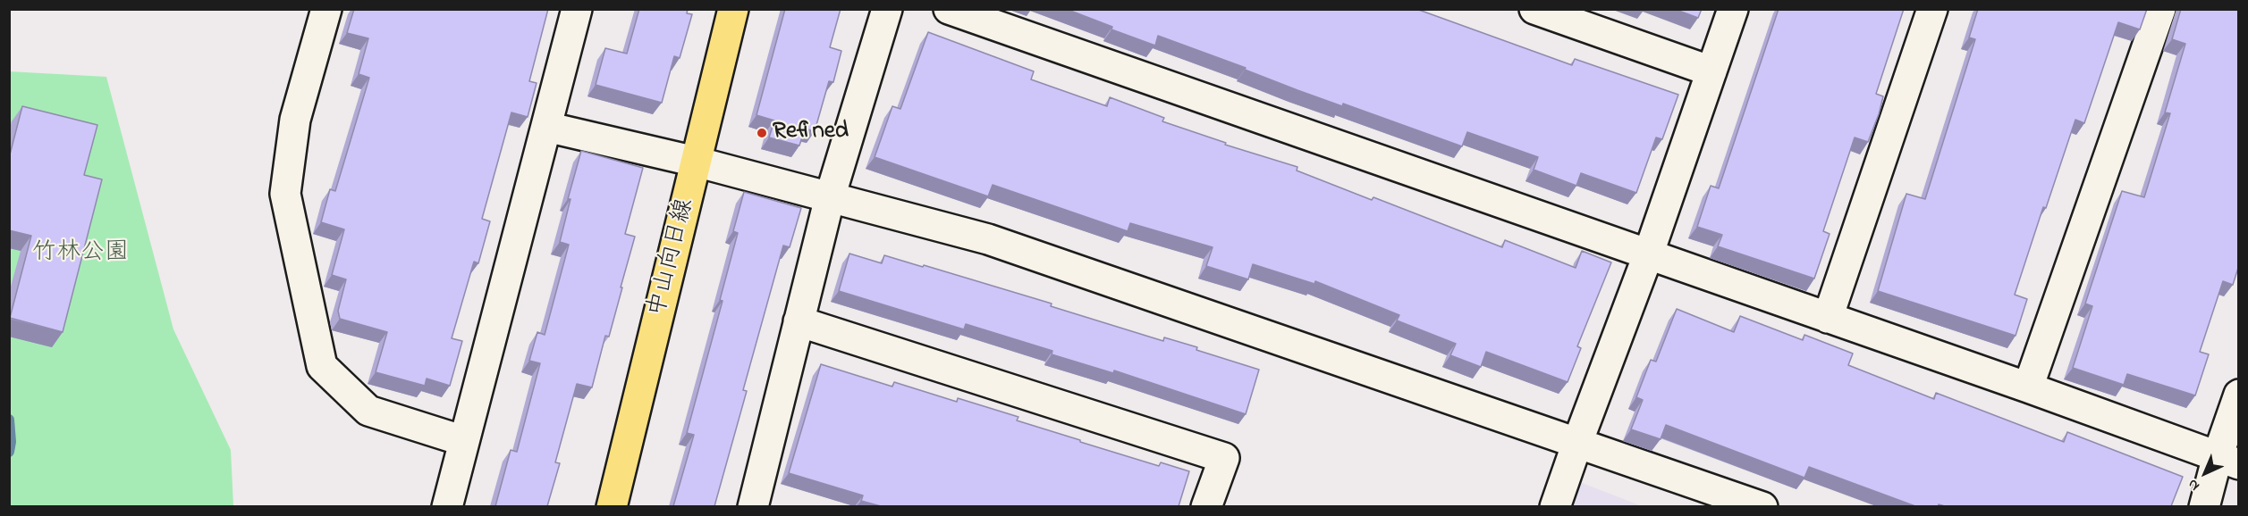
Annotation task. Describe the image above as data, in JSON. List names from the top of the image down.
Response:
{
  "streets": {
    "main road": ["中山向日線"]
  },
  "parks": ["竹林公園"],
  "places": ["Refined"],
  "north": "bottom left"
}
